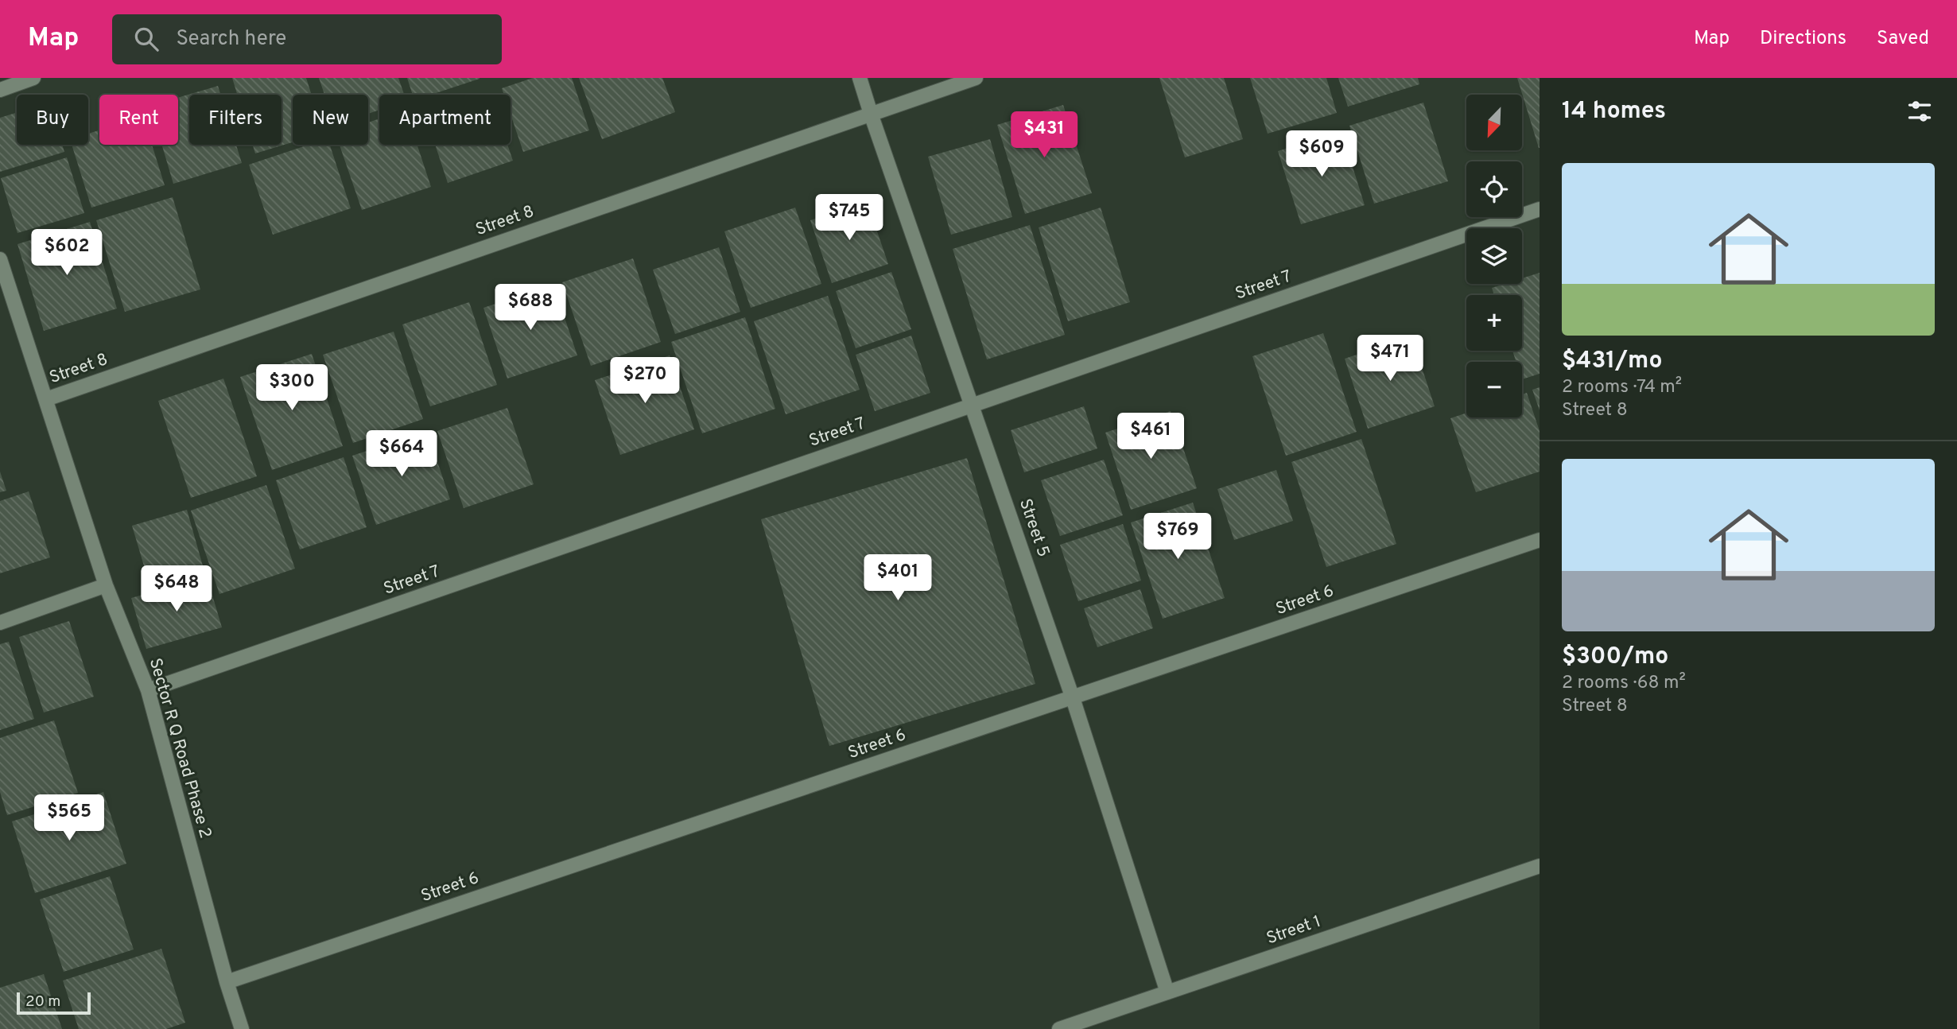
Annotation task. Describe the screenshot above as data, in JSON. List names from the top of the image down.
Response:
{
  "streets": {
    "street": [
      "Street 8",
      "Street 7",
      "Street 5",
      "Street 6",
      "Sector R Q Road Phase 2",
      "Street 1"
    ]
  },
  "crossings": [
    ["Street 8", "Street 5"],
    ["Street 8", "Sector R Q Road Phase 2"],
    ["Street 7", "Street 5"],
    ["Street 7", "Sector R Q Road Phase 2"],
    ["Street 5", "Street 6"],
    ["Street 5", "Street 1"],
    ["Street 6", "Sector R Q Road Phase 2"]
  ],
  "scale_bar": "20 m",
  "north": "bottom left",
  "page": {
    "header": "Map",
    "search": "Search here",
    "nav": ["Map", "Directions", "Saved"],
    "heading": "14 homes",
    "map_buttons": ["+", "−"],
    "chip": [
      "Buy",
      "Rent",
      "Filters",
      "New",
      "Apartment"
    ],
    "price": [
      "$431",
      "$609",
      "$745",
      "$602",
      "$688",
      "$471",
      "$270",
      "$300",
      "$461",
      "$664",
      "$769",
      "$401",
      "$648",
      "$565"
    ],
    "list": [
      {
        "name": "$431/mo",
        "note": "2 rooms · 74 m² · Street 8"
      },
      {
        "name": "$300/mo",
        "note": "2 rooms · 68 m² · Street 8"
      }
    ],
    "scale": "20 m"
  }
}
